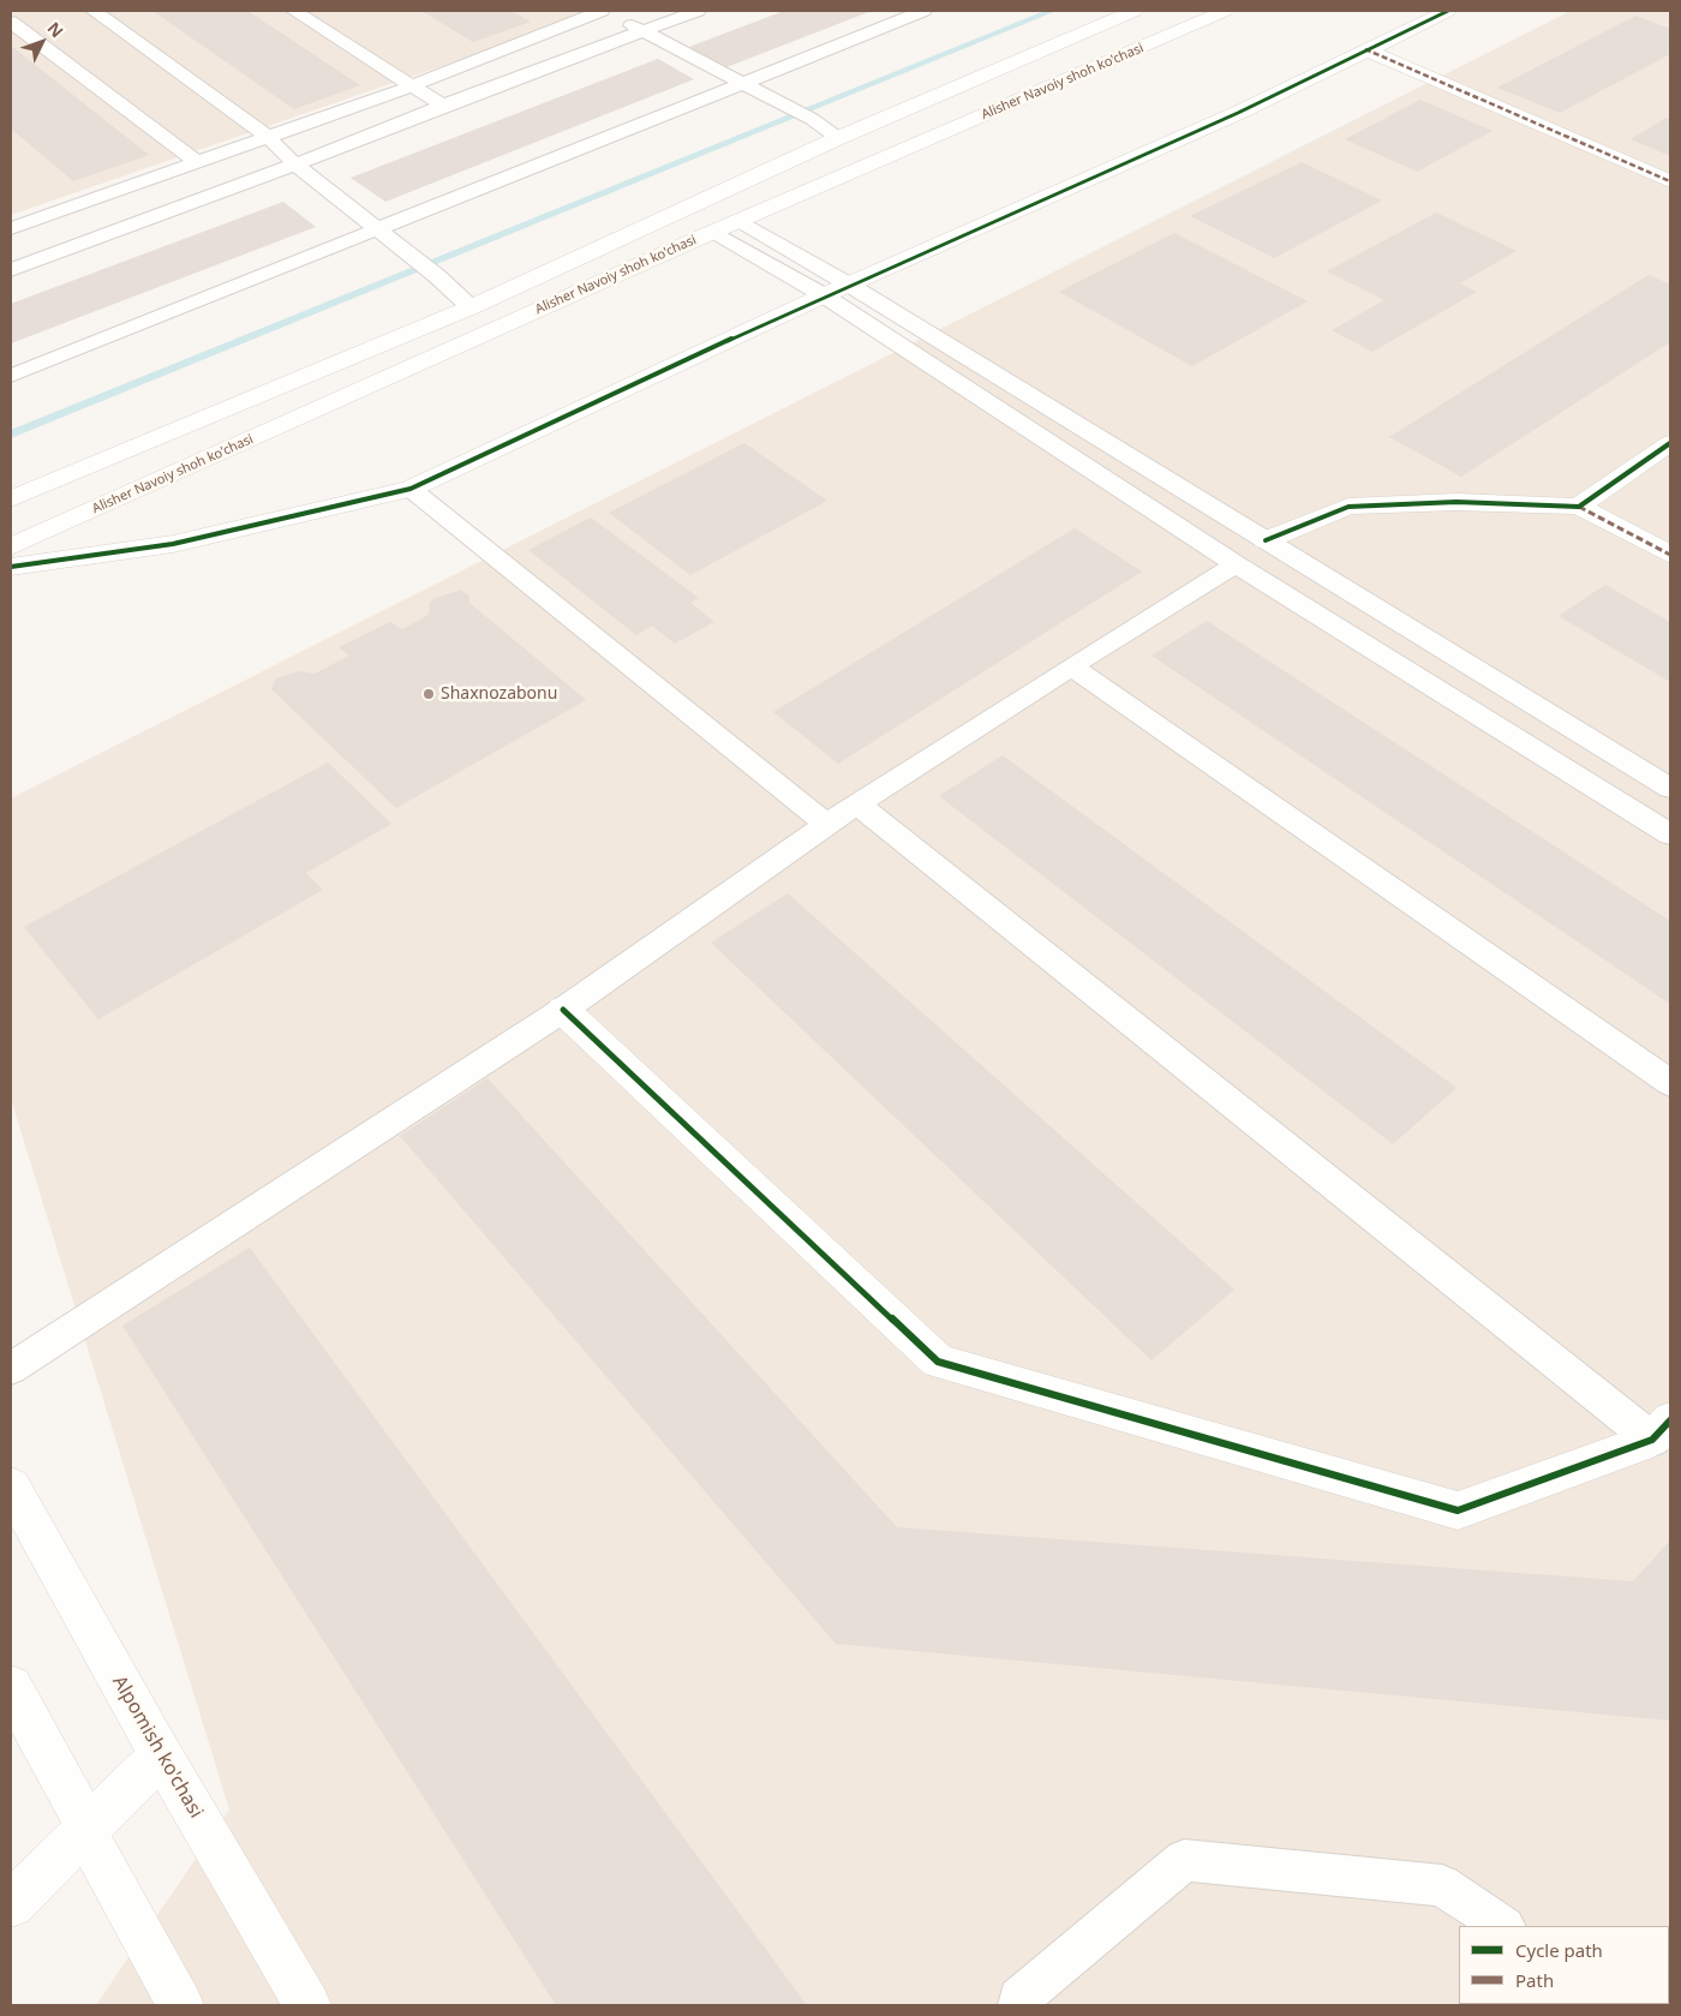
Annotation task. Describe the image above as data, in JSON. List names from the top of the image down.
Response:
{
  "streets": {
    "main road": ["Alisher Navoiy shoh ko'chasi", "Alpomish ko'chasi"]
  },
  "places": ["Shaxnozabonu"],
  "legend": ["Cycle path", "Path"],
  "north": "top right"
}
